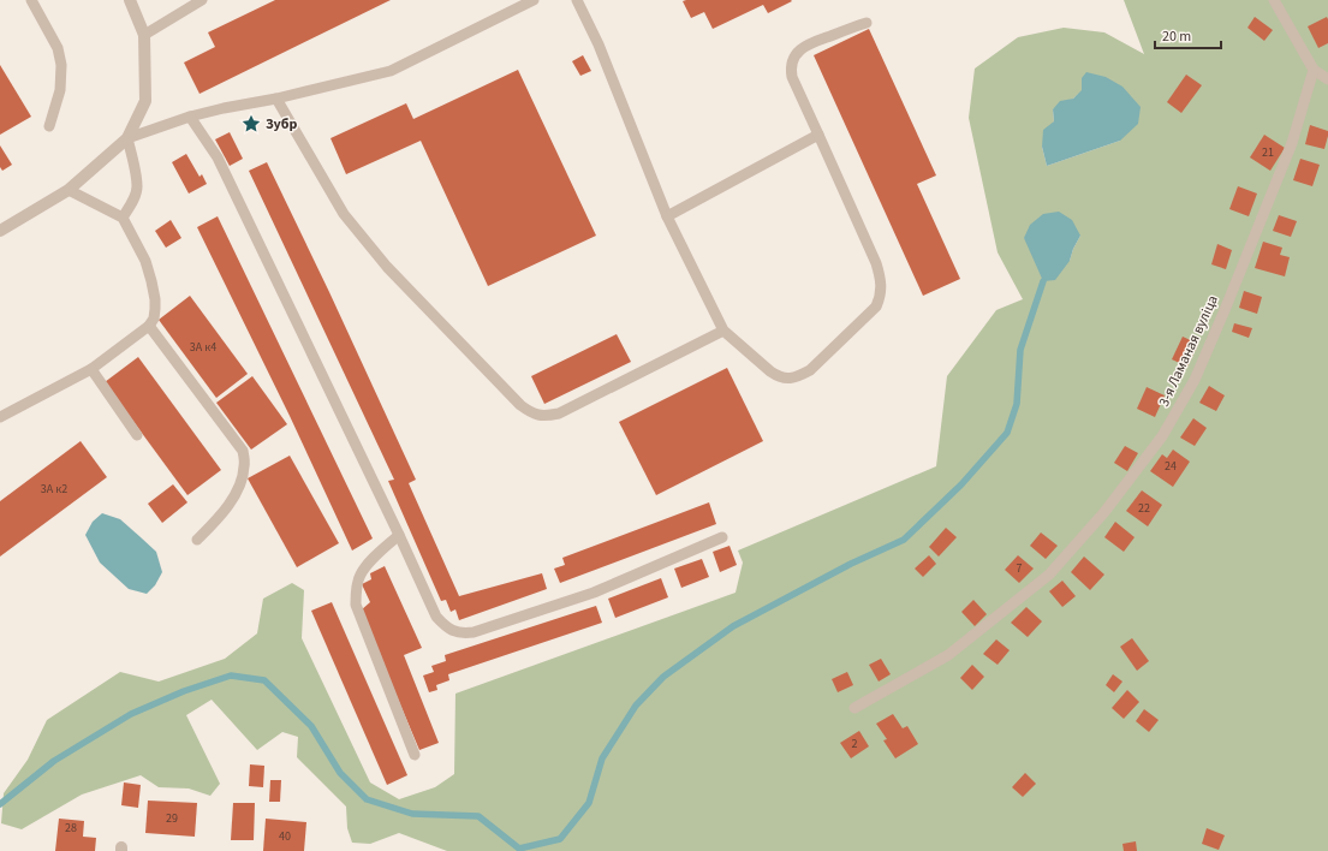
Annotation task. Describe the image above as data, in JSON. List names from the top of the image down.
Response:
{
  "streets": {
    "lane": ["3-я Ламаная вуліца"]
  },
  "places": {
    "place": ["Зубр"]
  },
  "house_numbers": [
    "21",
    "3А к4",
    "24",
    "3А к2",
    "22",
    "7",
    "2",
    "29",
    "28",
    "40"
  ],
  "scale_bar": "20 m"
}
